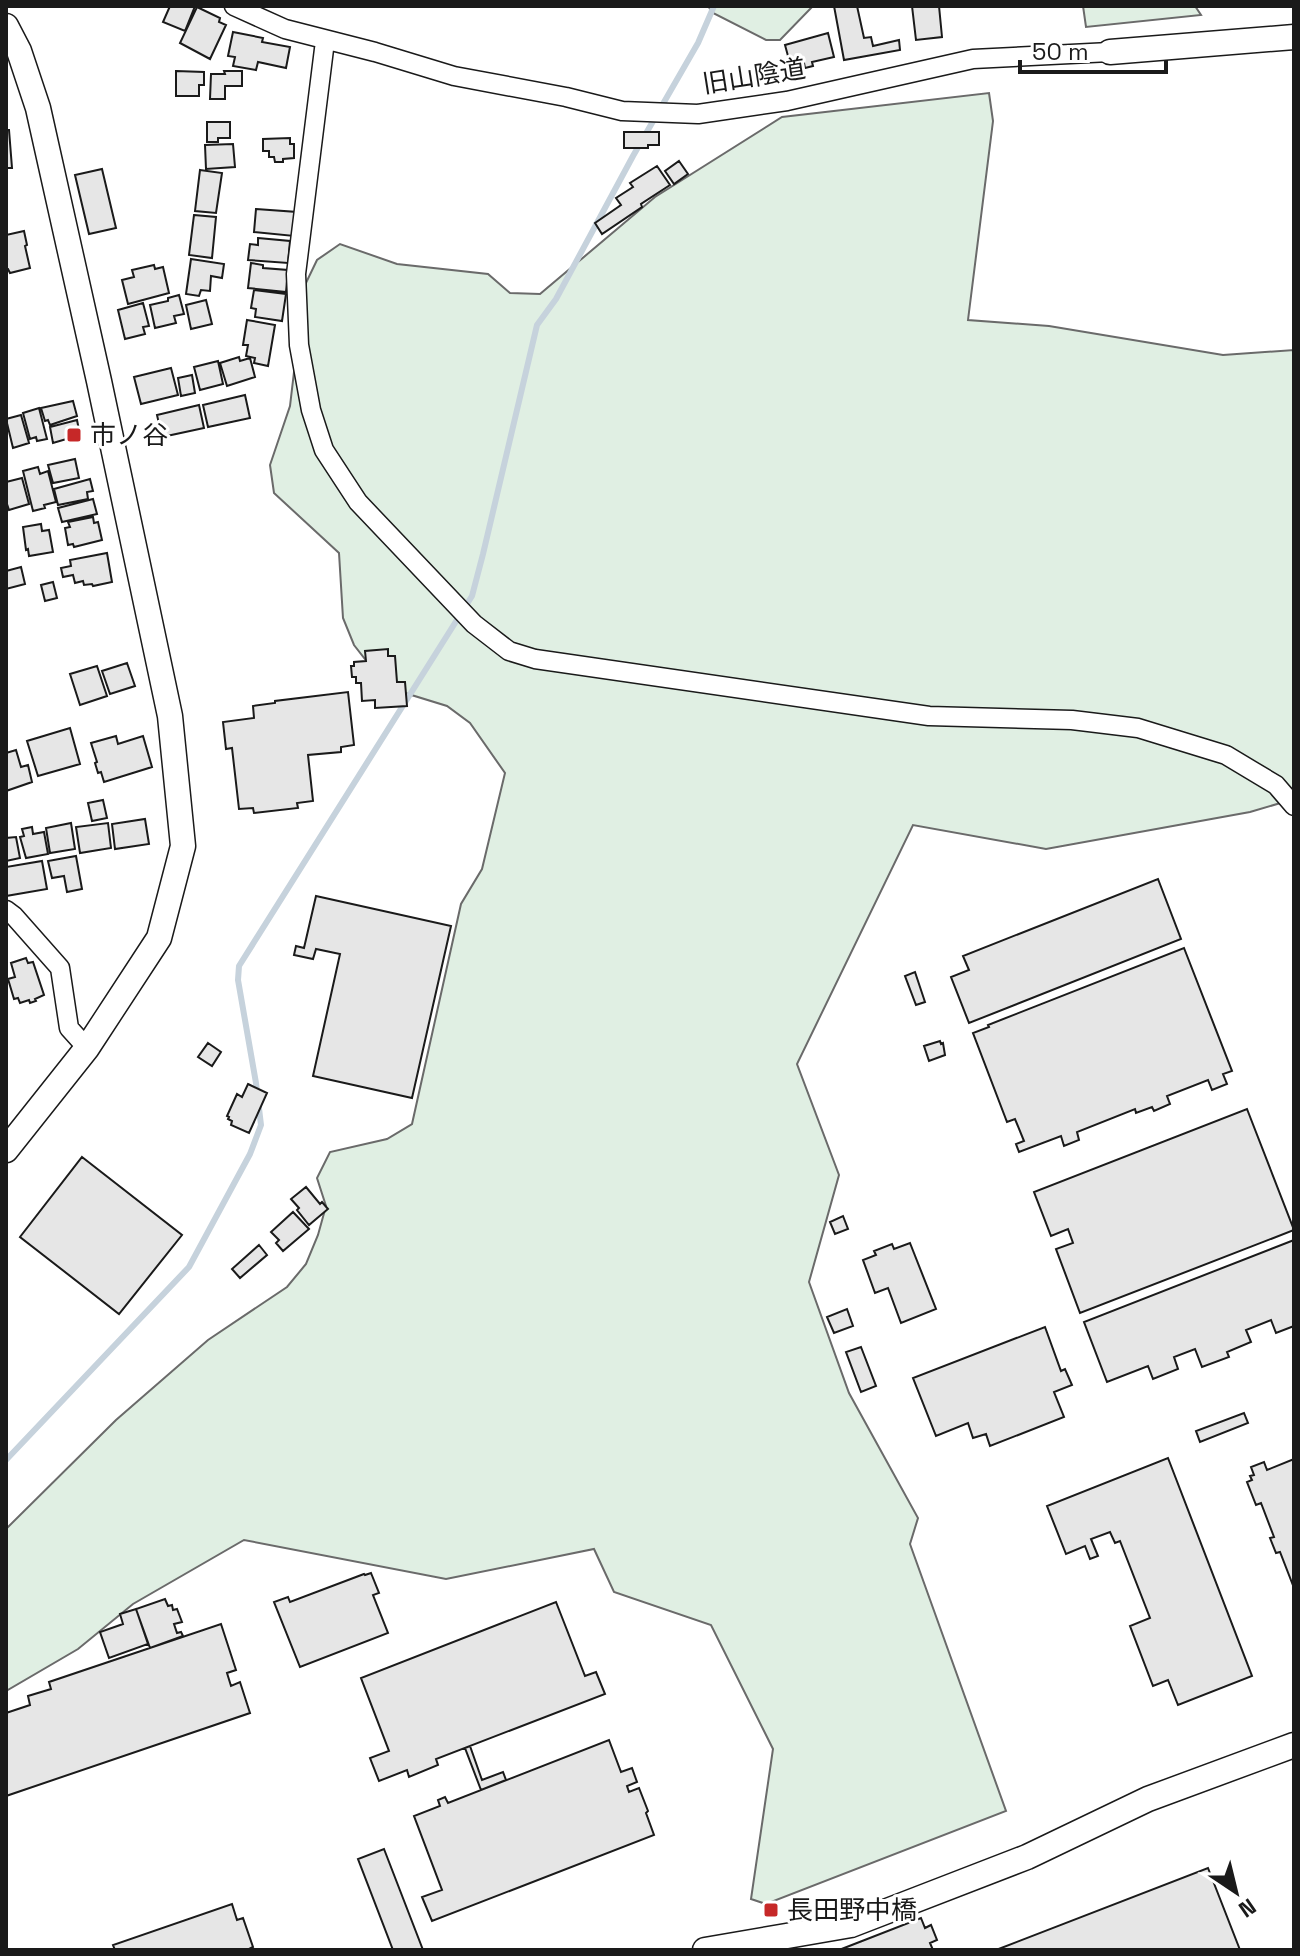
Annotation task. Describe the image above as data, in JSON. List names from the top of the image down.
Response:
{
  "streets": {
    "street": ["旧山陰道"]
  },
  "places": {
    "transit": ["市ノ谷", "長田野中橋"]
  },
  "scale_bar": "50 m",
  "north": "bottom right"
}
